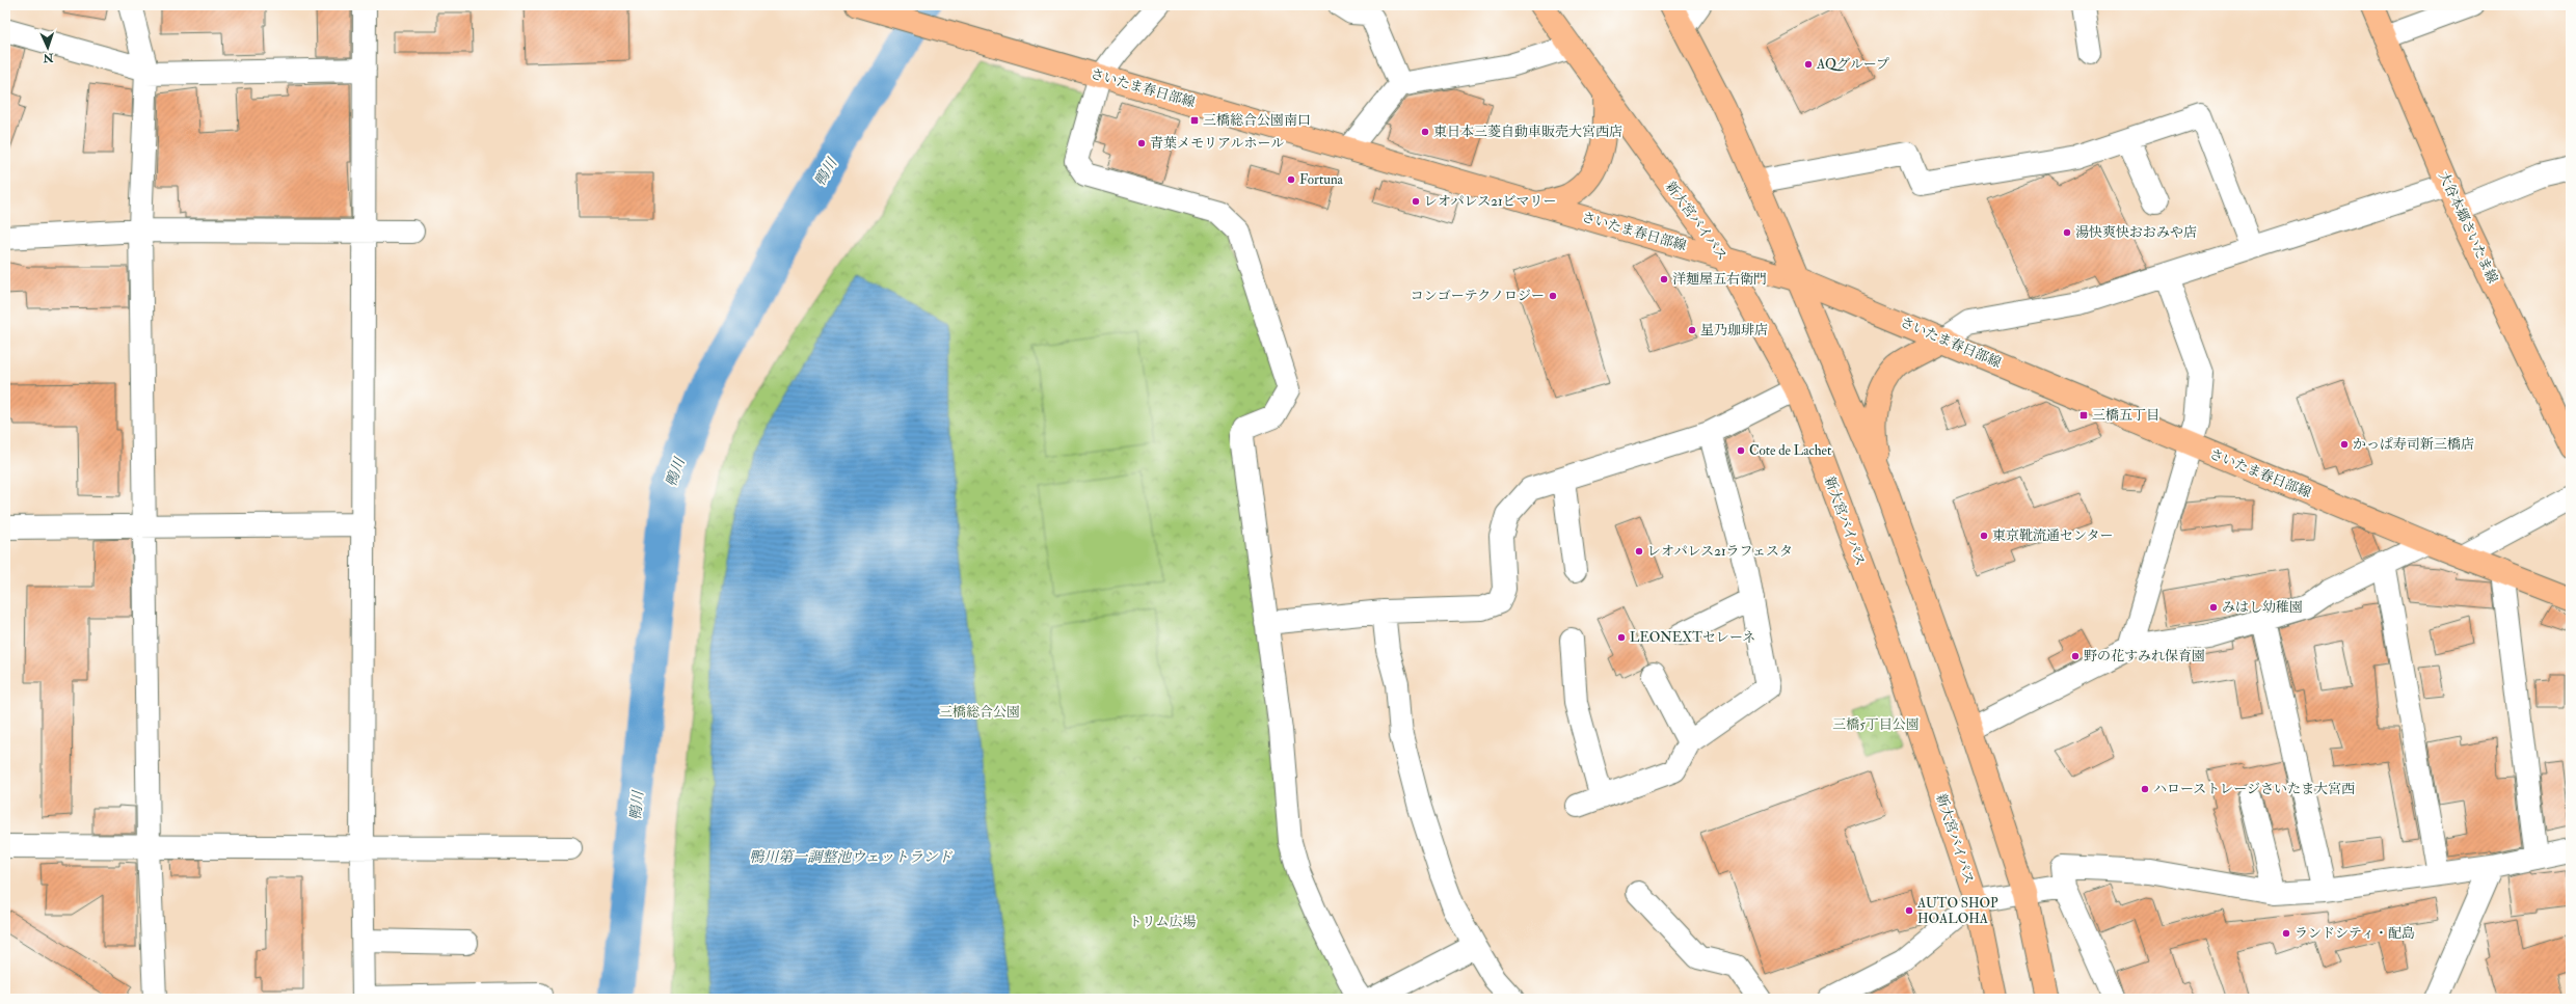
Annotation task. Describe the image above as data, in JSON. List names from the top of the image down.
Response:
{
  "streets": {
    "main road": ["さいたま春日部線", "新大宮バイパス", "大谷本郷さいたま線"]
  },
  "crossings": [
    ["さいたま春日部線", "新大宮バイパス"]
  ],
  "water": ["鴨川", "鴨川第一調整池ウェットランド"],
  "parks": ["三橋総合公園", "三橋5丁目公園", "トリム広場"],
  "places": {
    "other": [
      "AQグループ",
      "東日本三菱自動車販売大宮西店",
      "青葉メモリアルホール",
      "Fortuna",
      "レオパレス21ビマリー",
      "湯快爽快おおみや店",
      "洋麺屋五右衛門",
      "コンゴーテクノロジー",
      "星乃珈琲店",
      "かっぱ寿司新三橋店",
      "Cote de Lachet",
      "東京靴流通センター",
      "レオパレス21ラフェスタ",
      "みはし幼稚園",
      "LEONEXTセレーネ",
      "野の花すみれ保育園",
      "ハローストレージさいたま大宮西",
      "AUTO SHOP HOALOHA",
      "ランドシティ・配島"
    ],
    "transit": ["三橋総合公園南口", "三橋五丁目"]
  },
  "north": "bottom"
}
